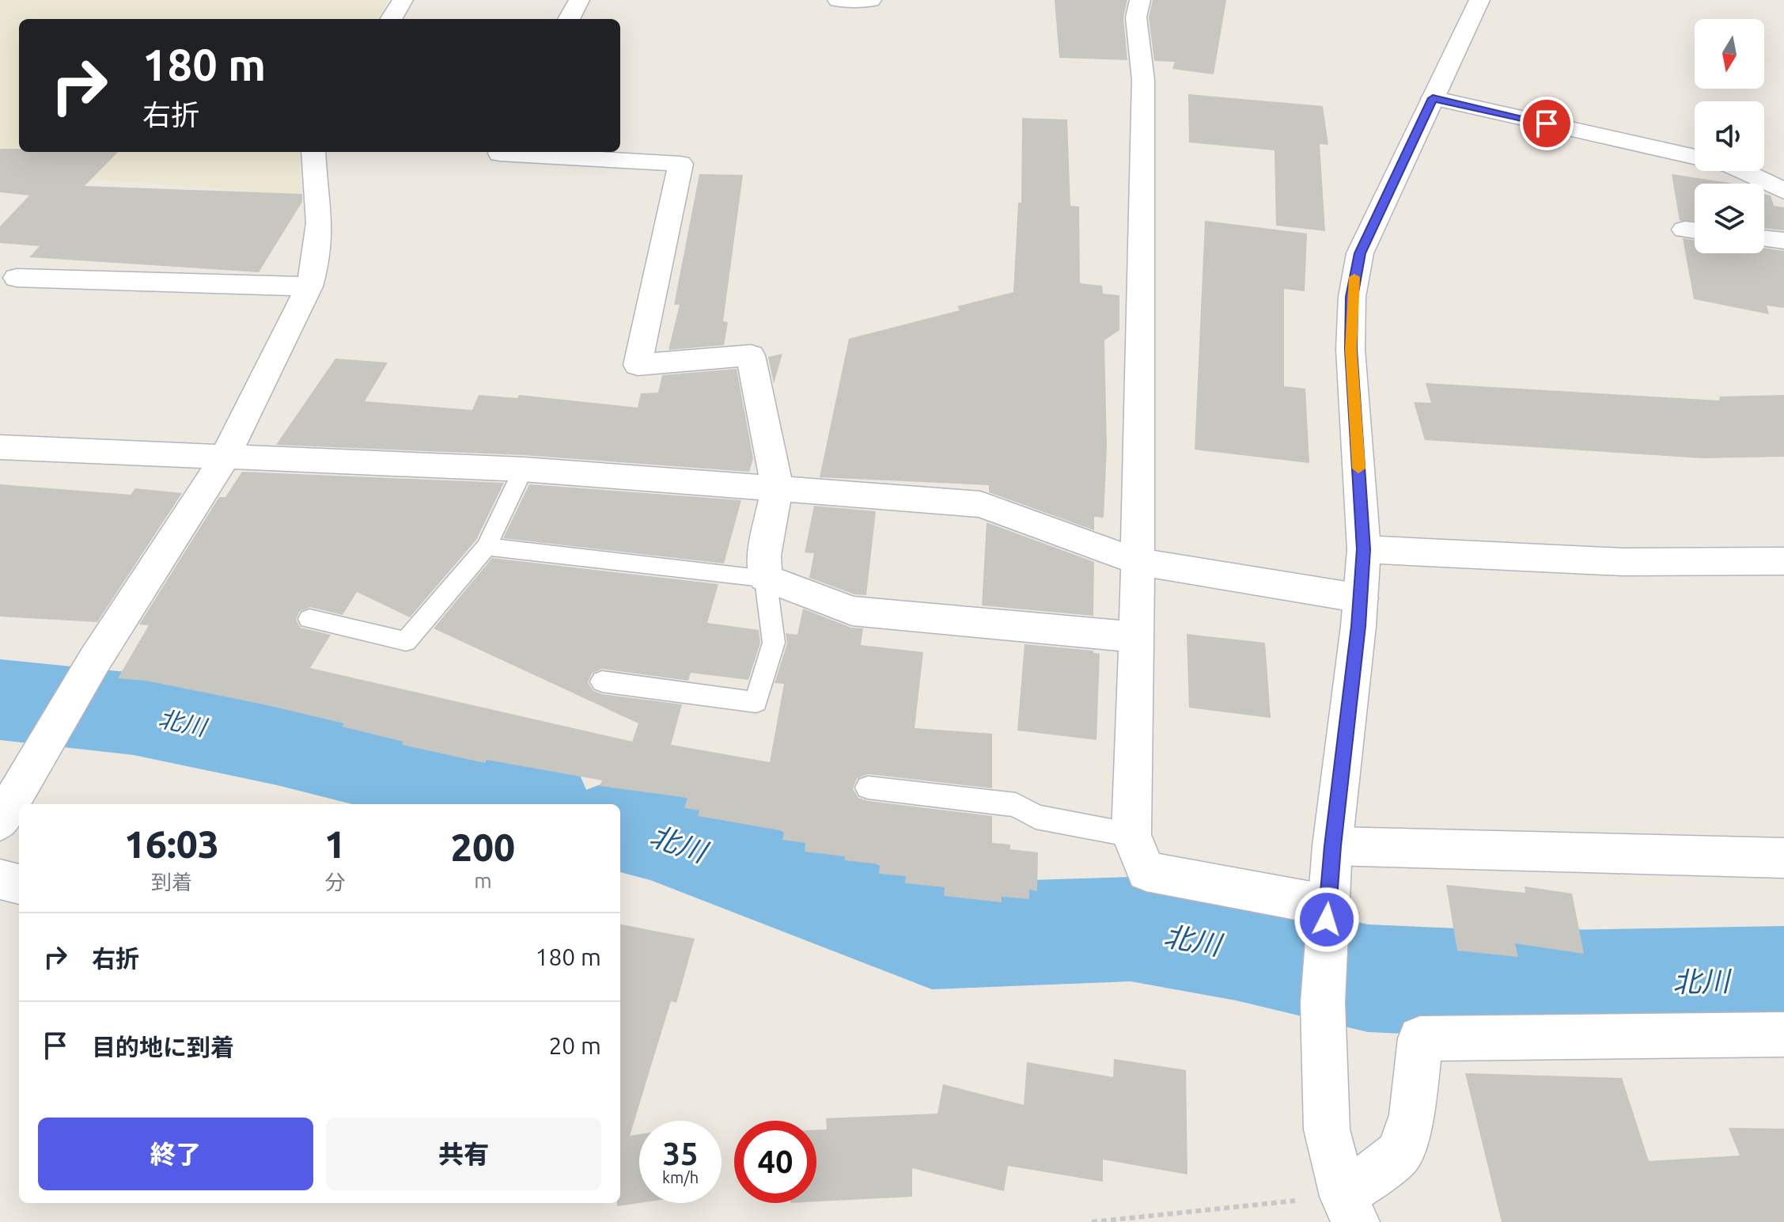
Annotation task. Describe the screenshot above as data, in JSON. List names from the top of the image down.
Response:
{
  "water": ["北川"],
  "north": "bottom",
  "page": {
    "turn": ["180 m", "右折"],
    "eta": [
      "16:03",
      "到着",
      "1",
      "分",
      "200",
      "m"
    ],
    "list": [
      {
        "name": "右折",
        "value": "180 m"
      },
      {
        "name": "目的地に到着",
        "value": "20 m"
      }
    ],
    "buttons": ["終了", "共有"],
    "speed": "35 km/h",
    "limit": "40"
  }
}
